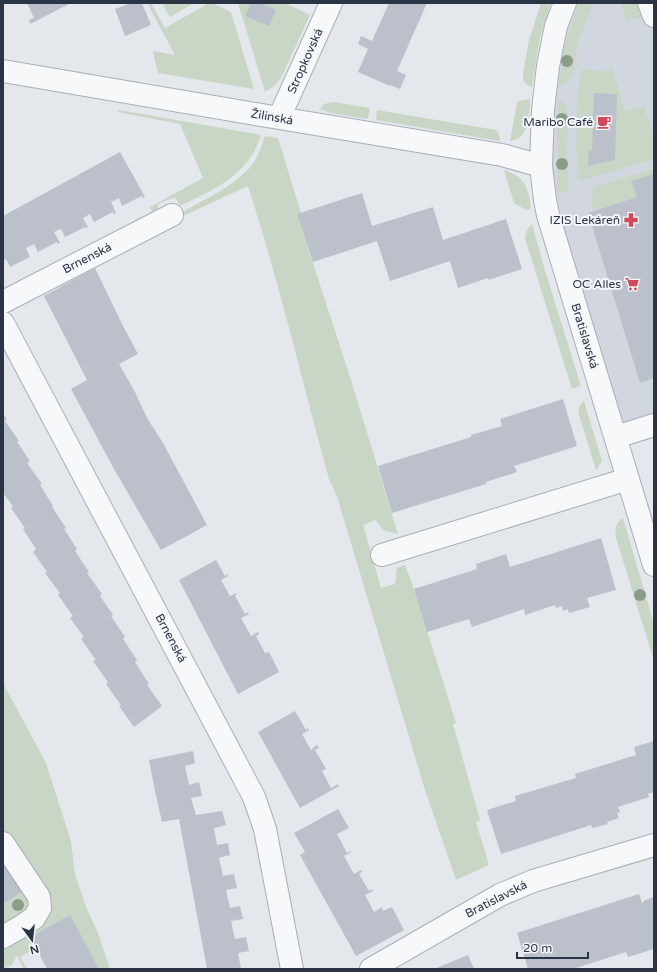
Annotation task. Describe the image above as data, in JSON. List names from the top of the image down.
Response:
{
  "streets": {
    "street": [
      "Stropkovská",
      "Žilinská",
      "Brnenská",
      "Bratislavská"
    ]
  },
  "crossings": [
    ["Stropkovská", "Žilinská"],
    ["Žilinská", "Bratislavská"]
  ],
  "places": {
    "cafe": ["Maribo Café"],
    "pharmacy": ["IZIS Lekáreň"],
    "supermarket": ["OC Alles"]
  },
  "scale_bar": "20 m",
  "north": "bottom"
}
